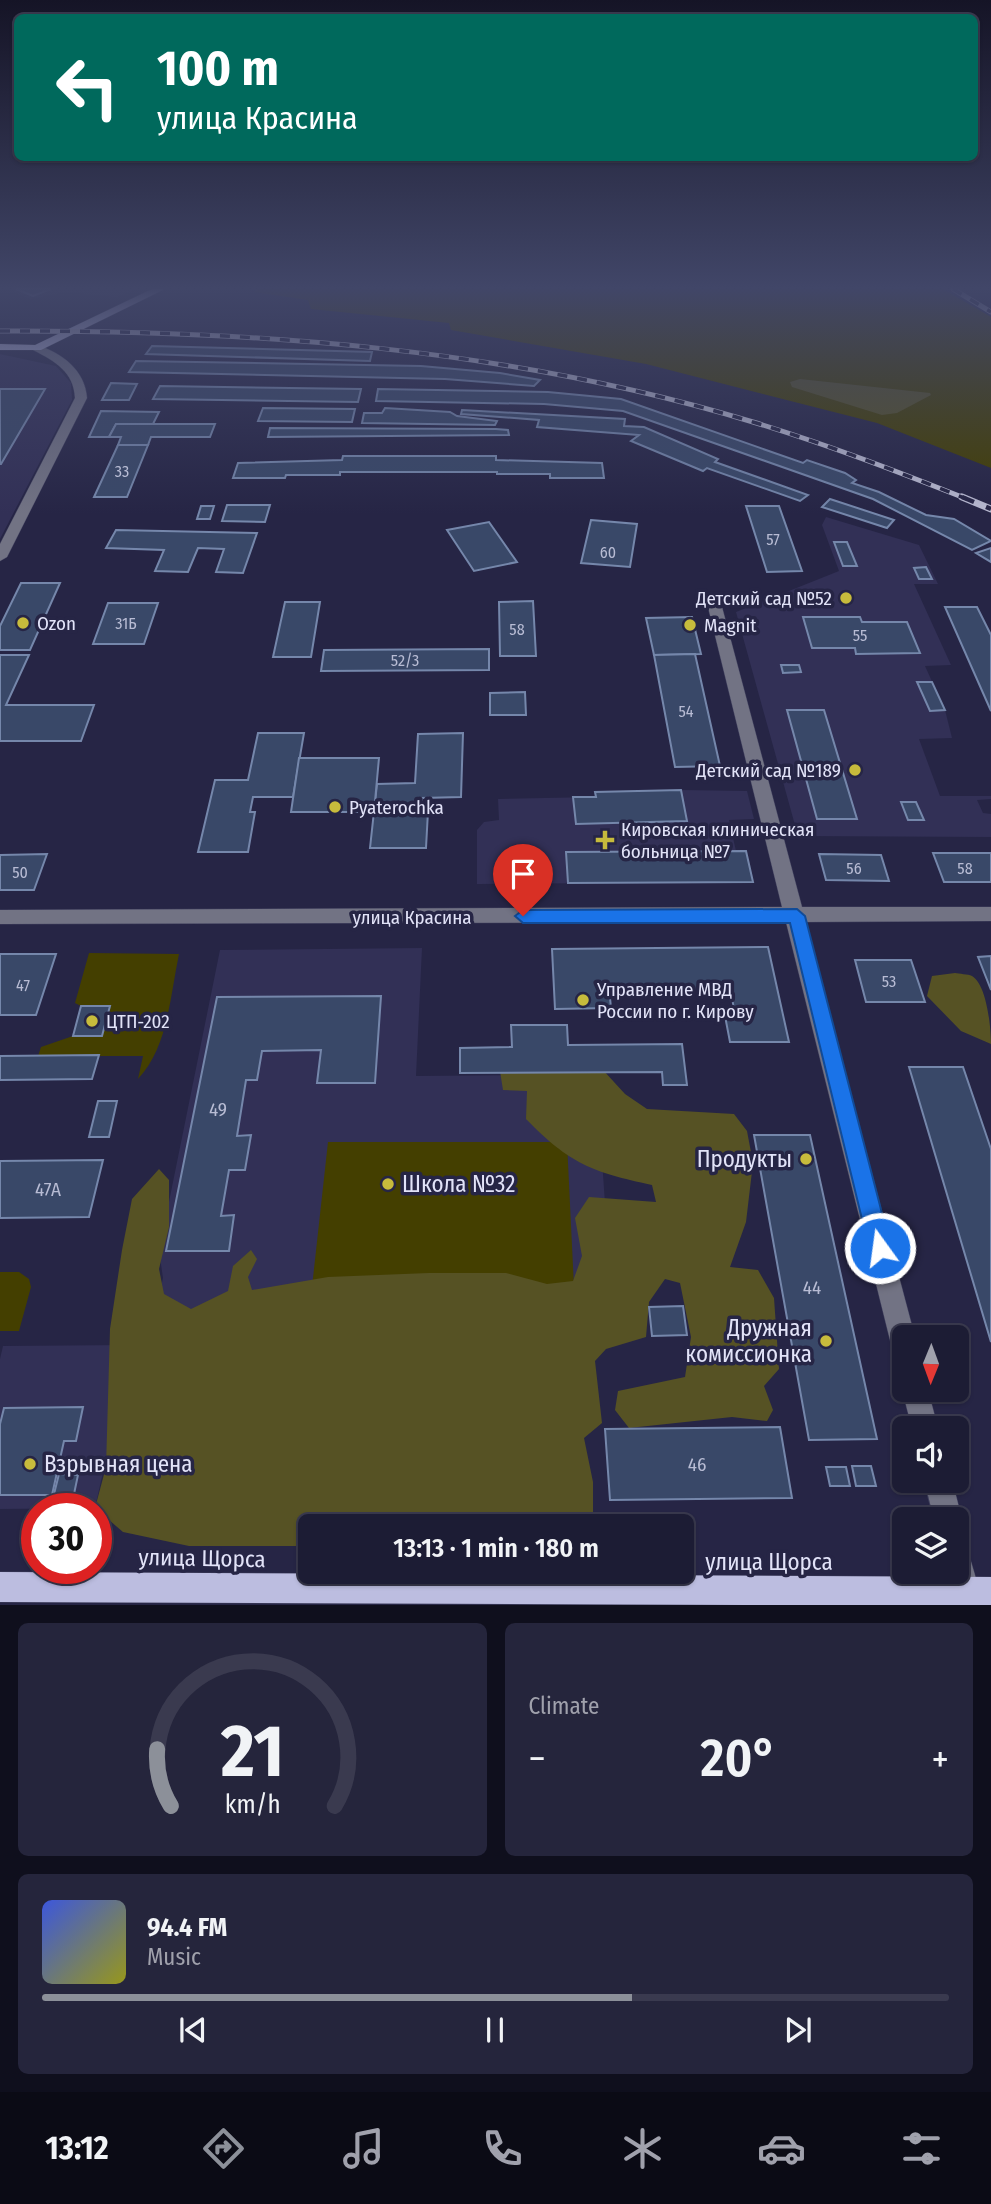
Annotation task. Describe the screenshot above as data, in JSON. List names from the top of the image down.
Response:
{
  "streets": {
    "main road": ["улица Щорса"],
    "street": ["улица Красина"]
  },
  "places": {
    "other": [
      "Детский сад №52",
      "Ozon",
      "Magnit",
      "Детский сад №189",
      "Pyaterochka",
      "Управление МВД России по г. Кирову",
      "ЦТП-202",
      "Продукты",
      "Школа №32",
      "Дружная комиссионка",
      "Взрывная цена"
    ],
    "health": ["Кировская клиническая больница №7"]
  },
  "house_numbers": [
    "33",
    "57",
    "60",
    "31Б",
    "58",
    "55",
    "52/3",
    "54",
    "56",
    "58",
    "50",
    "53",
    "47",
    "49",
    "47А",
    "44",
    "46"
  ],
  "north": "bottom",
  "page": {
    "turn": ["100 m", "улица Красина"],
    "limit": "30",
    "trip": "13:13 · 1 min · 180 m",
    "tile": "Climate",
    "heat": ["−", "20°", "+"],
    "song": ["94.4 FM", "Music"],
    "tabs": "13:12",
    "gauge": ["21", "km/h"]
  }
}
